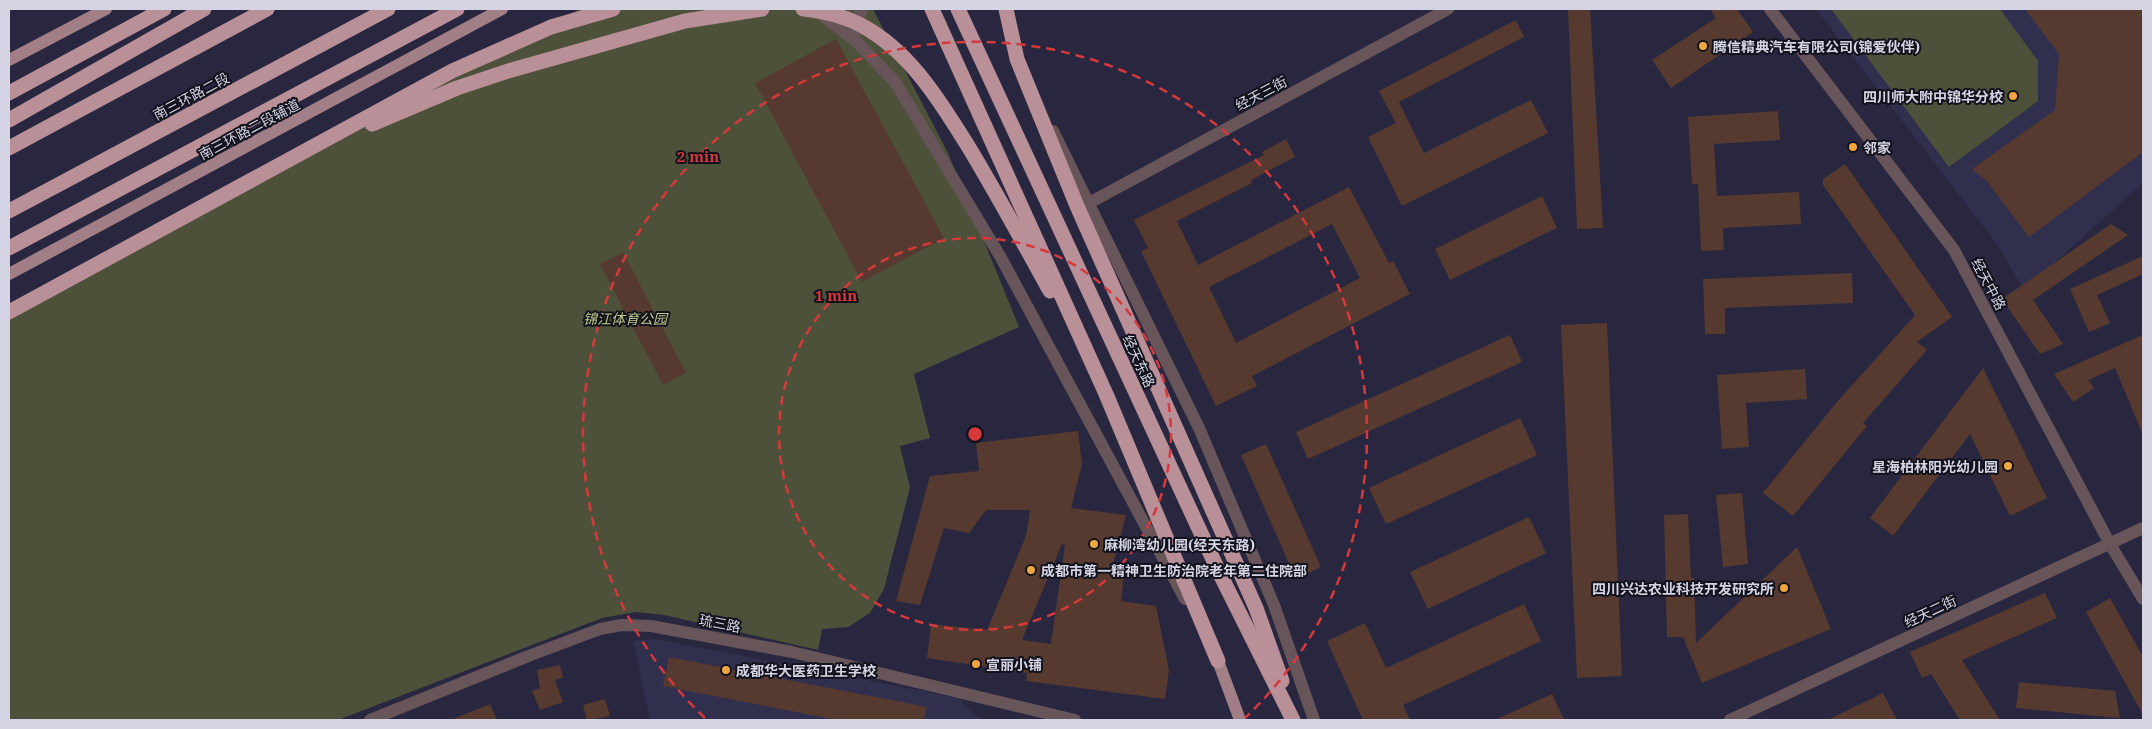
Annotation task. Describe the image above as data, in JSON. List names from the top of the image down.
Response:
{
  "streets": {
    "highway": ["南三环路二段", "经天东路"],
    "main road": ["南三环路二段辅道"],
    "street": [
      "经天三街",
      "经天中路",
      "经天二街",
      "琉三路"
    ]
  },
  "crossings": [
    ["经天中路", "经天二街"]
  ],
  "parks": ["锦江体育公园"],
  "places": [
    "腾信精典汽车有限公司(锦爱伙伴)",
    "四川师大附中锦华分校",
    "邻家",
    "星海柏林阳光幼儿园",
    "麻柳湾幼儿园(经天东路)",
    "成都市第一精神卫生防治院老年第二住院部",
    "四川兴达农业科技开发研究所",
    "宣丽小铺",
    "成都华大医药卫生学校"
  ],
  "rings": ["2 min", "1 min"]
}
